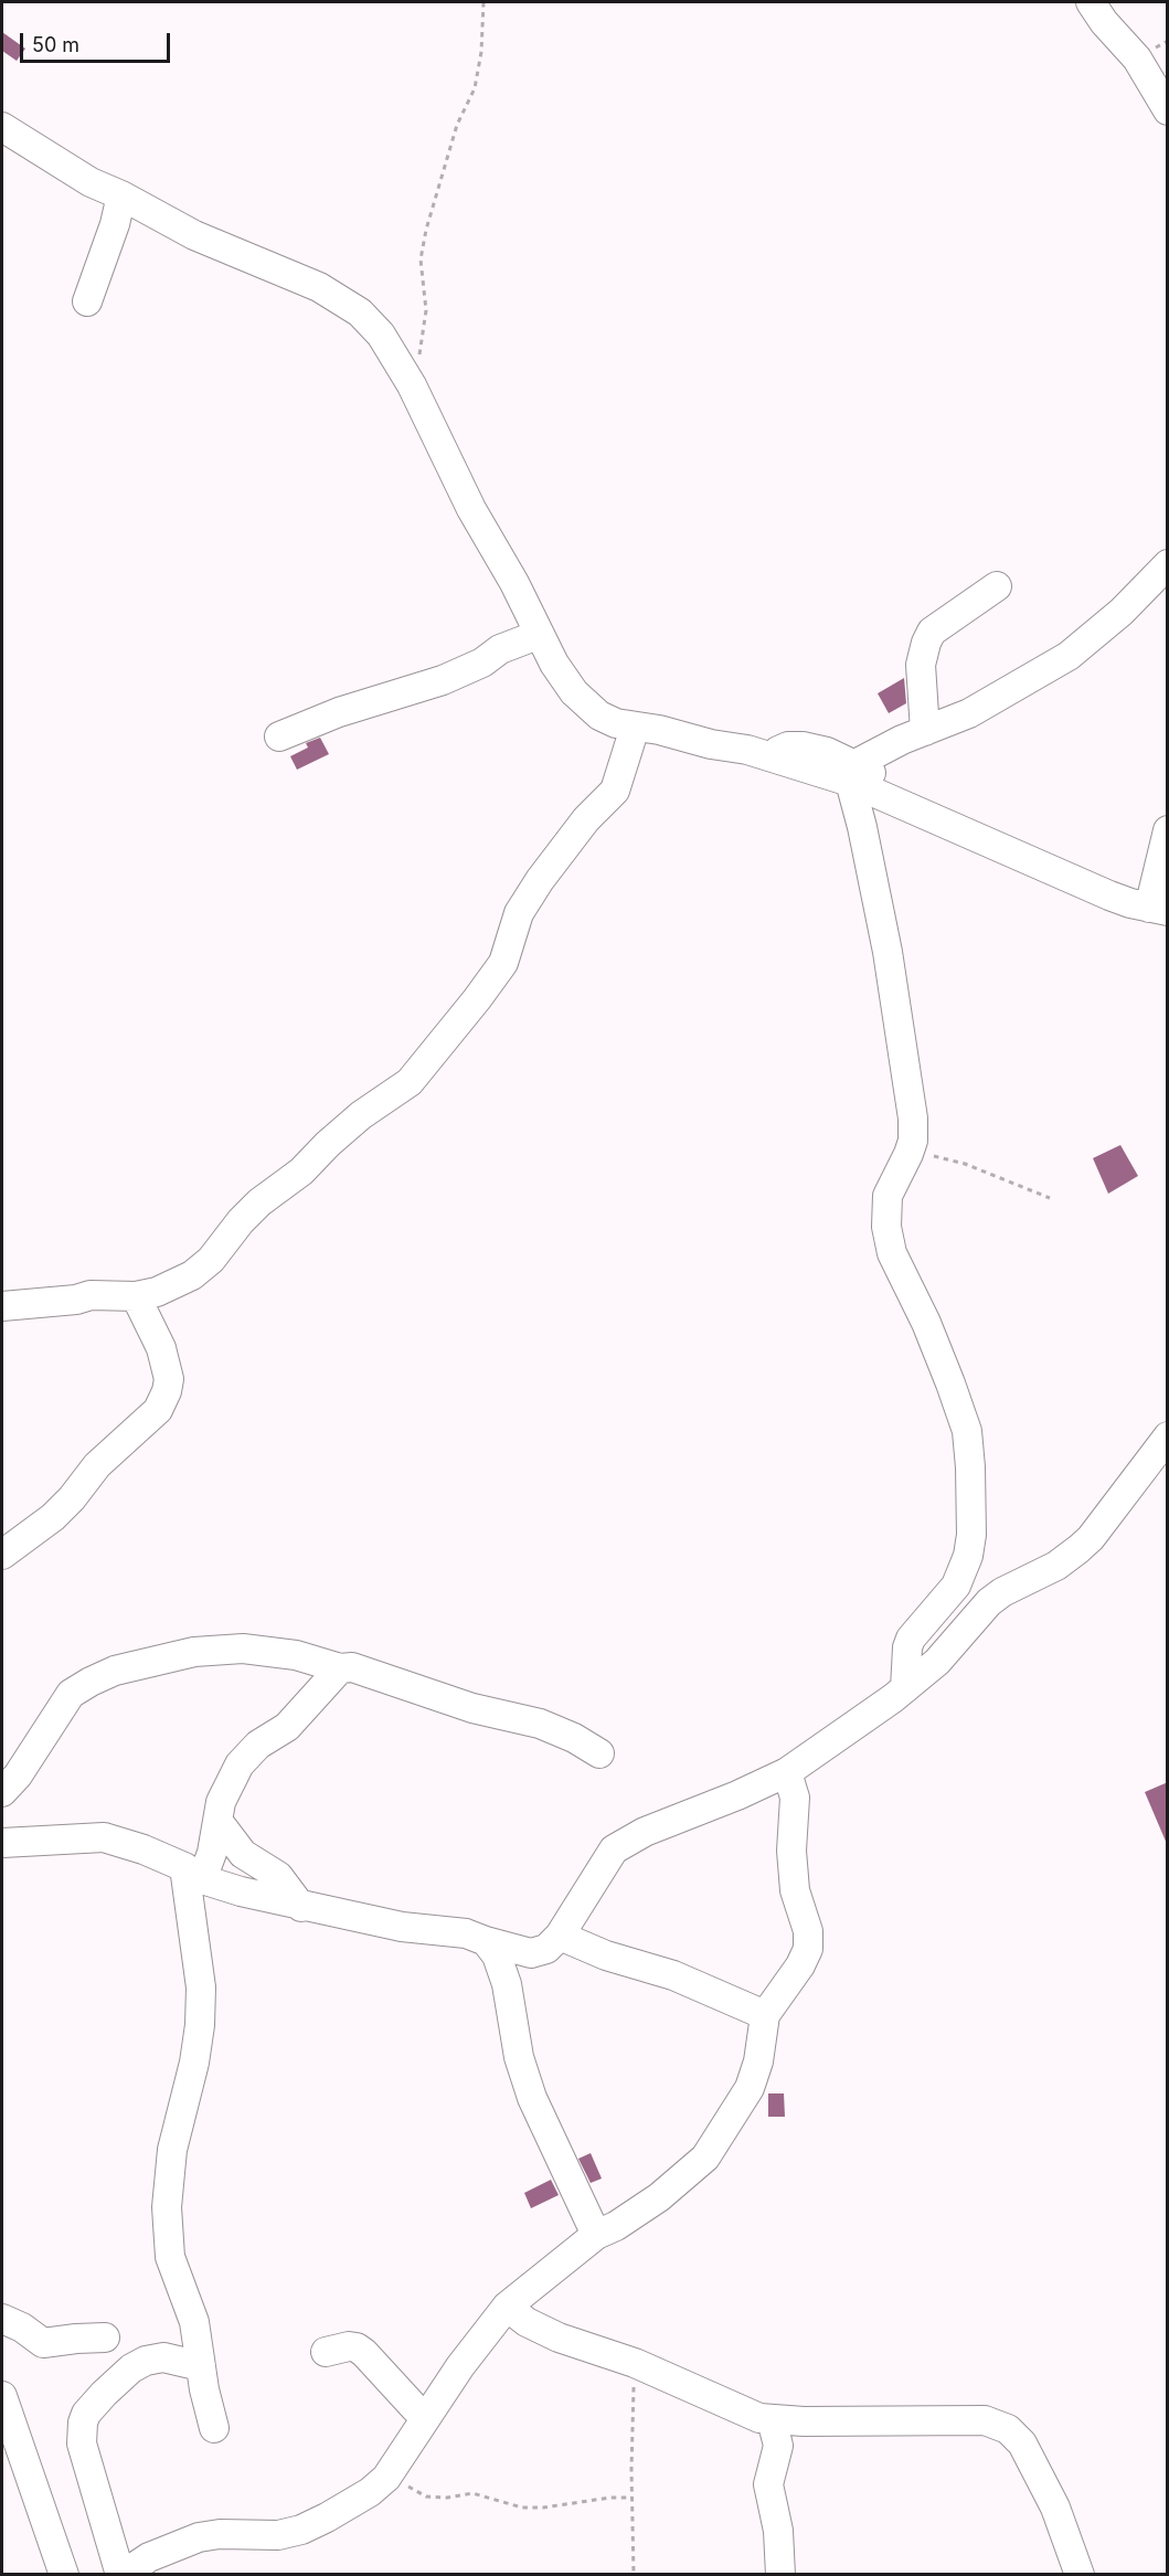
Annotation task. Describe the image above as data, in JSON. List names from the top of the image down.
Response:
{
  "scale_bar": "50 m"
}
